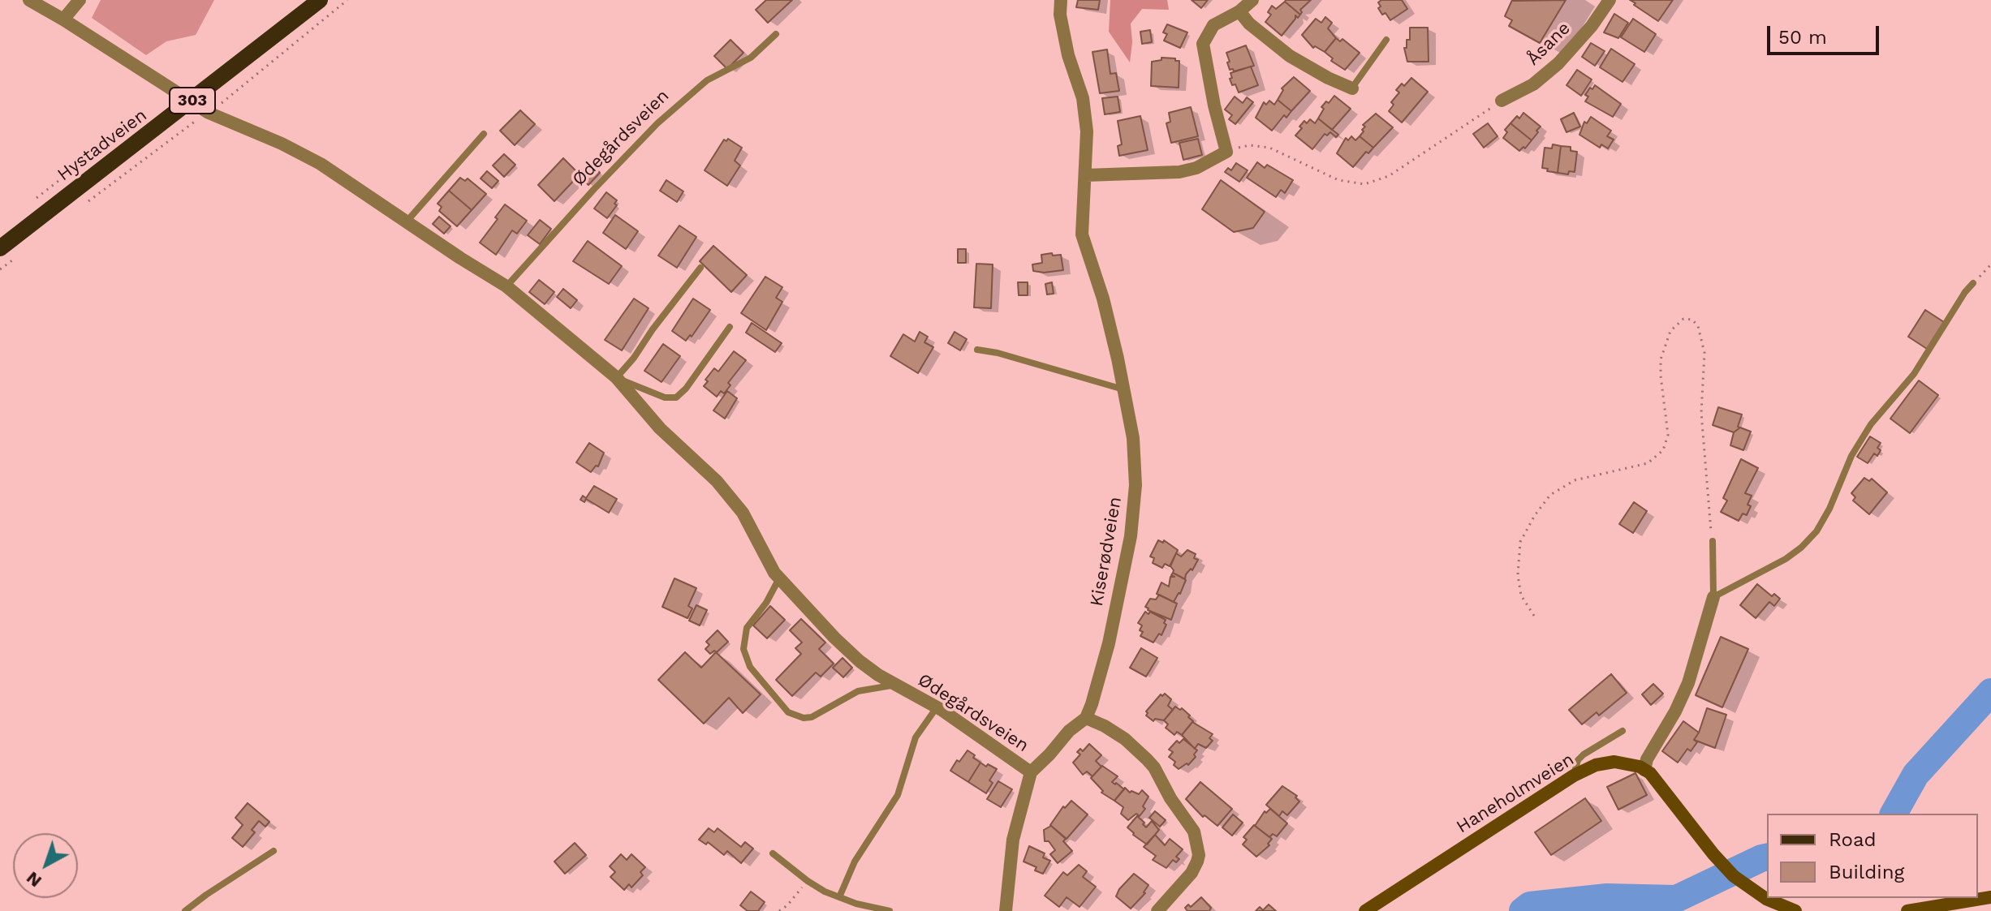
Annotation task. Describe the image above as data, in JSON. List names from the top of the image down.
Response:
{
  "streets": {
    "main road": ["303", "Hystadveien", "Haneholmveien"],
    "street": ["Åsane", "Ødegårdsveien", "Kiserødveien"]
  },
  "crossings": [
    ["Ødegårdsveien", "Hystadveien"],
    ["Ødegårdsveien", "Kiserødveien"]
  ],
  "legend": ["Road", "Building"],
  "scale_bar": "50 m",
  "north": "bottom left"
}
